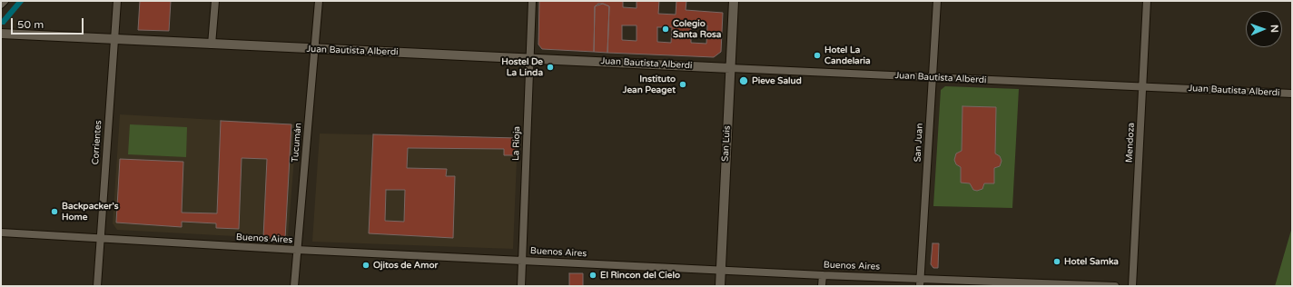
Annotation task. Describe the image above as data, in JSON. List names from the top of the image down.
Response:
{
  "streets": {
    "street": [
      "Juan Bautista Alberdi",
      "Corrientes",
      "Tucumán",
      "San Juan",
      "Mendoza",
      "La Rioja",
      "San Luis",
      "Buenos Aires"
    ]
  },
  "crossings": [
    ["Juan Bautista Alberdi", "Corrientes"],
    ["Juan Bautista Alberdi", "Tucumán"],
    ["Juan Bautista Alberdi", "San Juan"],
    ["Juan Bautista Alberdi", "Mendoza"],
    ["Juan Bautista Alberdi", "La Rioja"],
    ["Juan Bautista Alberdi", "San Luis"],
    ["Corrientes", "Buenos Aires"],
    ["Tucumán", "Buenos Aires"],
    ["San Juan", "Buenos Aires"],
    ["La Rioja", "Buenos Aires"],
    ["San Luis", "Buenos Aires"]
  ],
  "places": [
    "Colegio Santa Rosa",
    "Hotel La Candelaria",
    "Hostel De La Linda",
    "Pieve Salud",
    "Instituto Jean Peaget",
    "Backpacker's Home",
    "Hotel Samka",
    "Ojitos de Amor",
    "El Rincon del Cielo"
  ],
  "scale_bar": "50 m",
  "north": "right"
}
